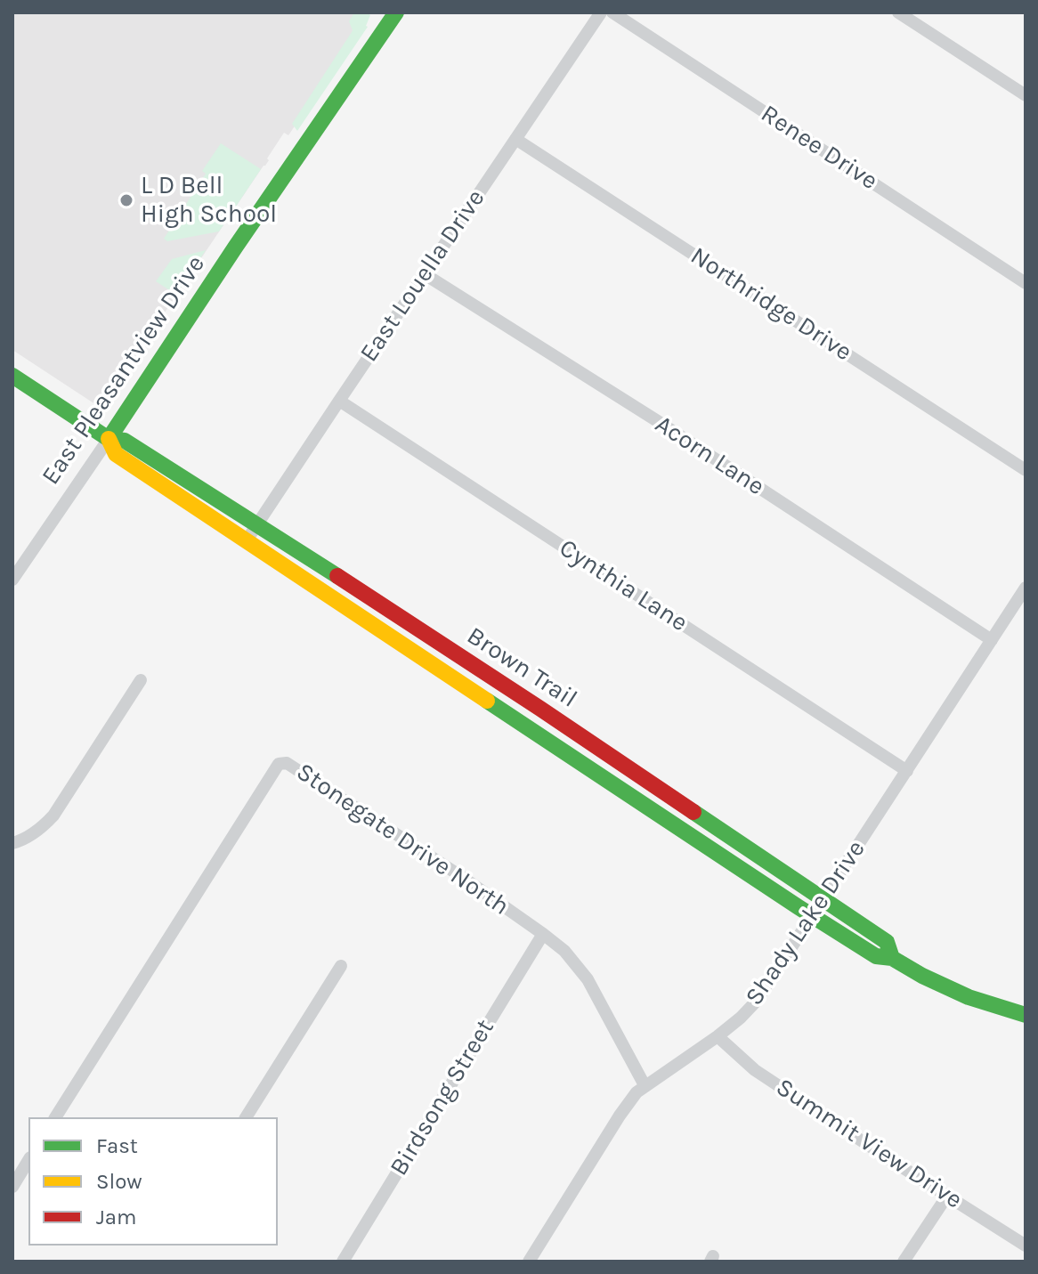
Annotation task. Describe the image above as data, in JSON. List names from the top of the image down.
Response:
{
  "streets": {
    "street": [
      "Renee Drive",
      "East Louella Drive",
      "Northridge Drive",
      "East Pleasantview Drive",
      "Acorn Lane",
      "Cynthia Lane",
      "Brown Trail",
      "Stonegate Drive North",
      "Shady Lake Drive",
      "Birdsong Street",
      "Summit View Drive"
    ]
  },
  "crossings": [
    ["East Louella Drive", "Northridge Drive"],
    ["East Louella Drive", "Acorn Lane"],
    ["East Louella Drive", "Cynthia Lane"],
    ["East Louella Drive", "Brown Trail"],
    ["East Pleasantview Drive", "Brown Trail"],
    ["Acorn Lane", "Shady Lake Drive"],
    ["Cynthia Lane", "Shady Lake Drive"],
    ["Brown Trail", "Shady Lake Drive"],
    ["Stonegate Drive North", "Shady Lake Drive"],
    ["Stonegate Drive North", "Birdsong Street"],
    ["Shady Lake Drive", "Summit View Drive"]
  ],
  "places": ["L D Bell High School"],
  "legend": ["Fast", "Slow", "Jam"]
}
